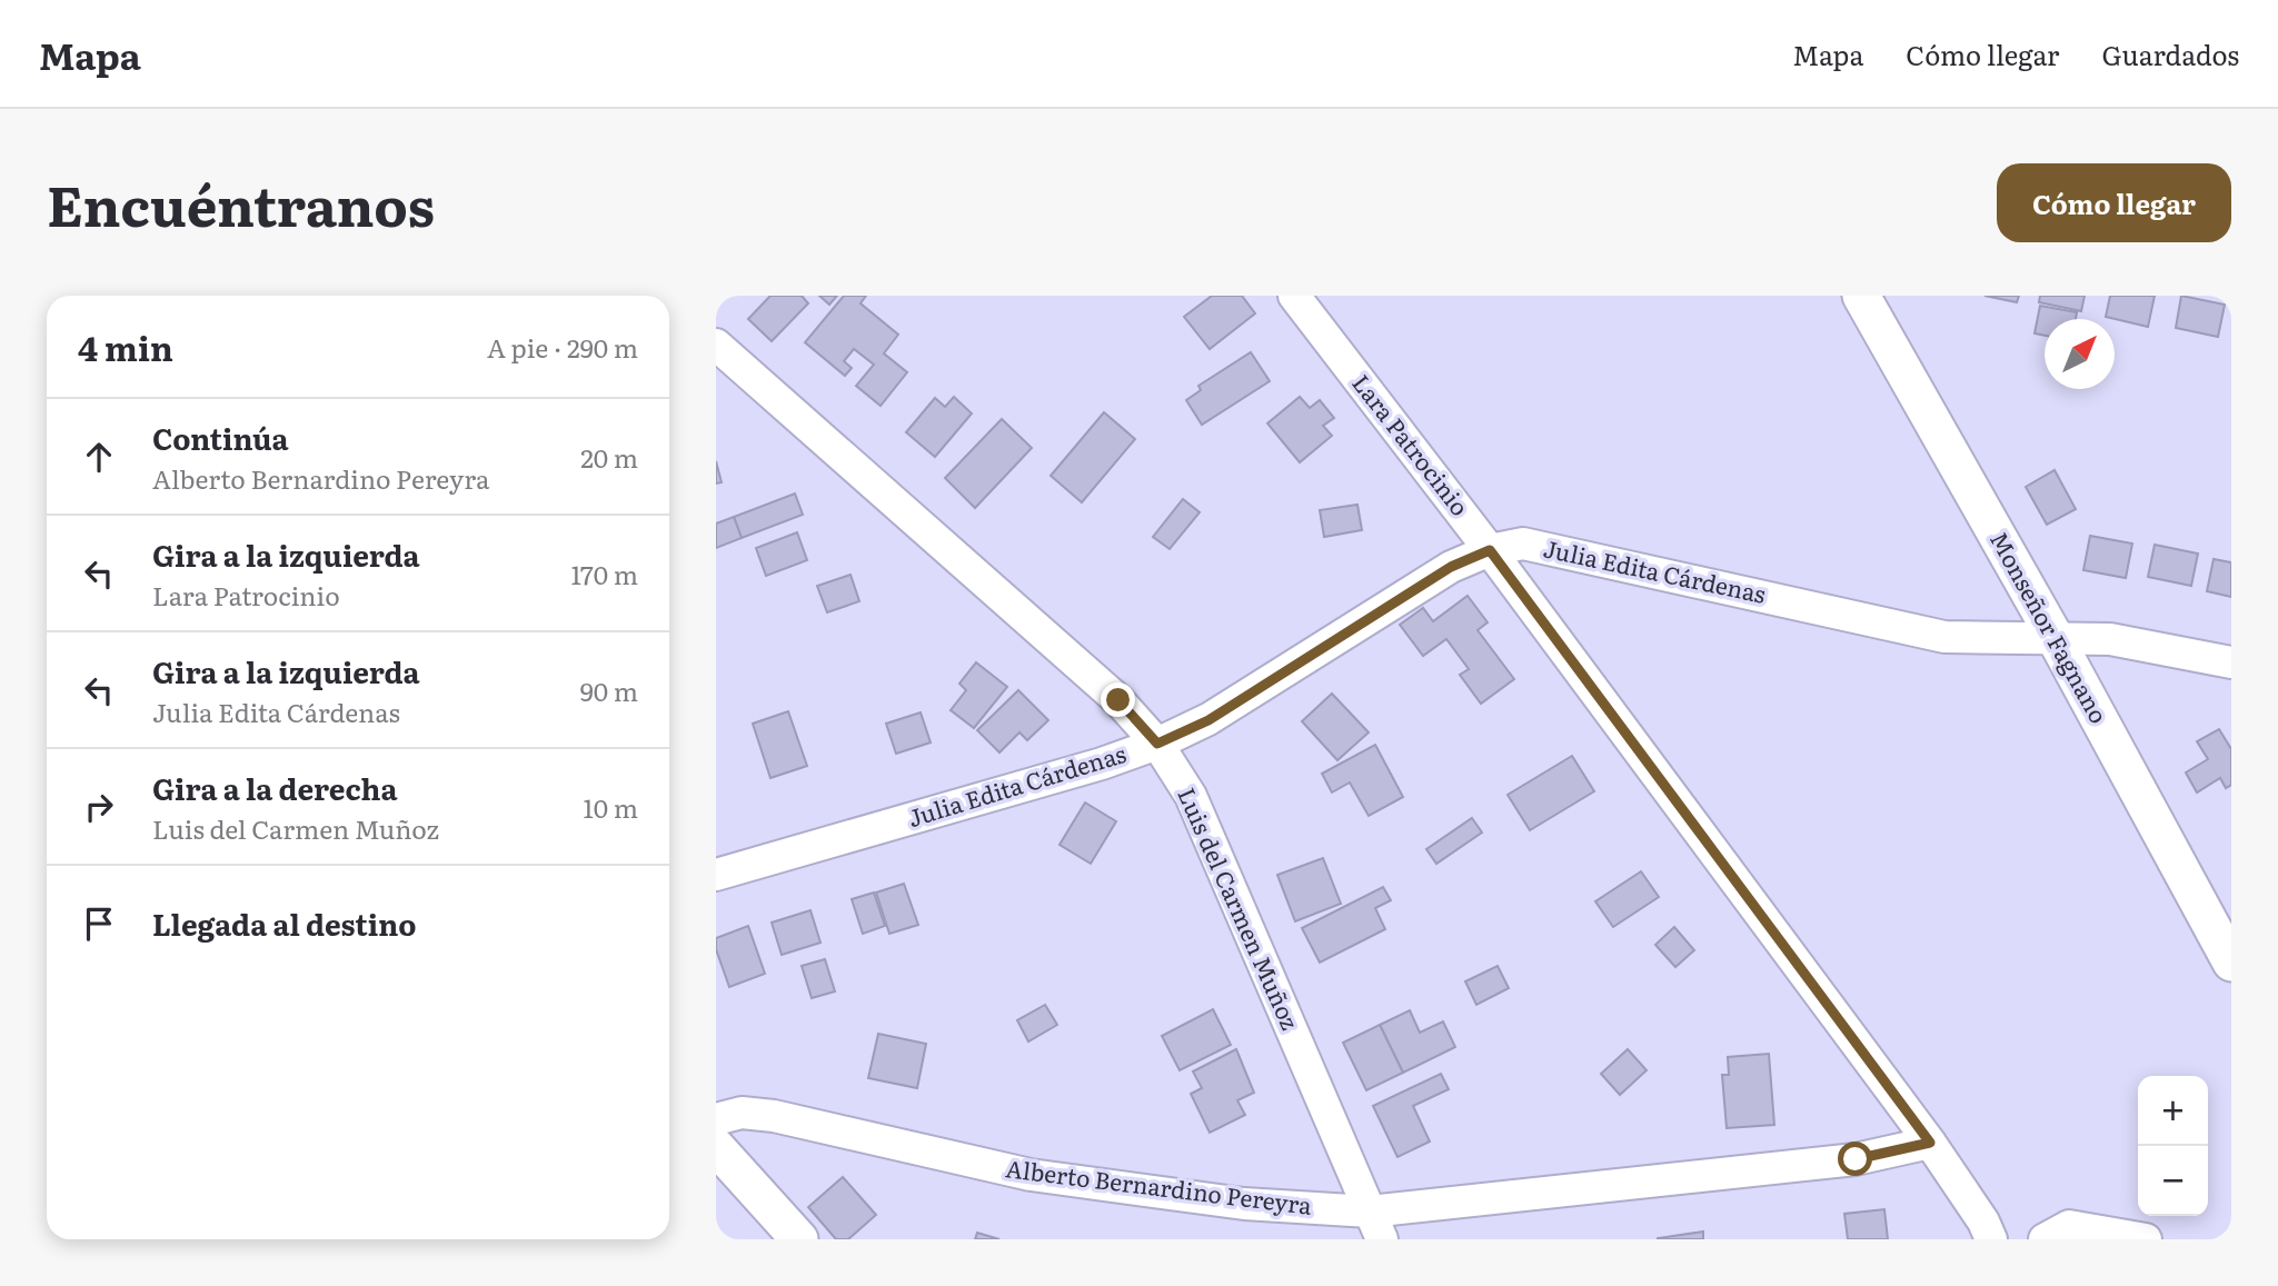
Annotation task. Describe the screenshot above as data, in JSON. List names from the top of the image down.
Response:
{
  "streets": {
    "street": [
      "Lara Patrocinio",
      "Julia Edita Cárdenas",
      "Monseñor Fagnano",
      "Luis del Carmen Muñoz",
      "Alberto Bernardino Pereyra"
    ]
  },
  "crossings": [
    ["Lara Patrocinio", "Julia Edita Cárdenas"],
    ["Lara Patrocinio", "Alberto Bernardino Pereyra"],
    ["Julia Edita Cárdenas", "Monseñor Fagnano"],
    ["Julia Edita Cárdenas", "Luis del Carmen Muñoz"],
    ["Luis del Carmen Muñoz", "Alberto Bernardino Pereyra"]
  ],
  "north": "top right",
  "page": {
    "header": "Mapa",
    "nav": ["Mapa", "Cómo llegar", "Guardados"],
    "title": "Encuéntranos",
    "buttons": "Cómo llegar",
    "heading": ["4 min", "A pie · 290 m"],
    "list": [
      ["Continúa", "Alberto Bernardino Pereyra", "20 m"],
      ["Gira a la izquierda", "Lara Patrocinio", "170 m"],
      ["Gira a la izquierda", "Julia Edita Cárdenas", "90 m"],
      ["Gira a la derecha", "Luis del Carmen Muñoz", "10 m"],
      "Llegada al destino"
    ],
    "map_buttons": ["+", "−"]
  }
}
